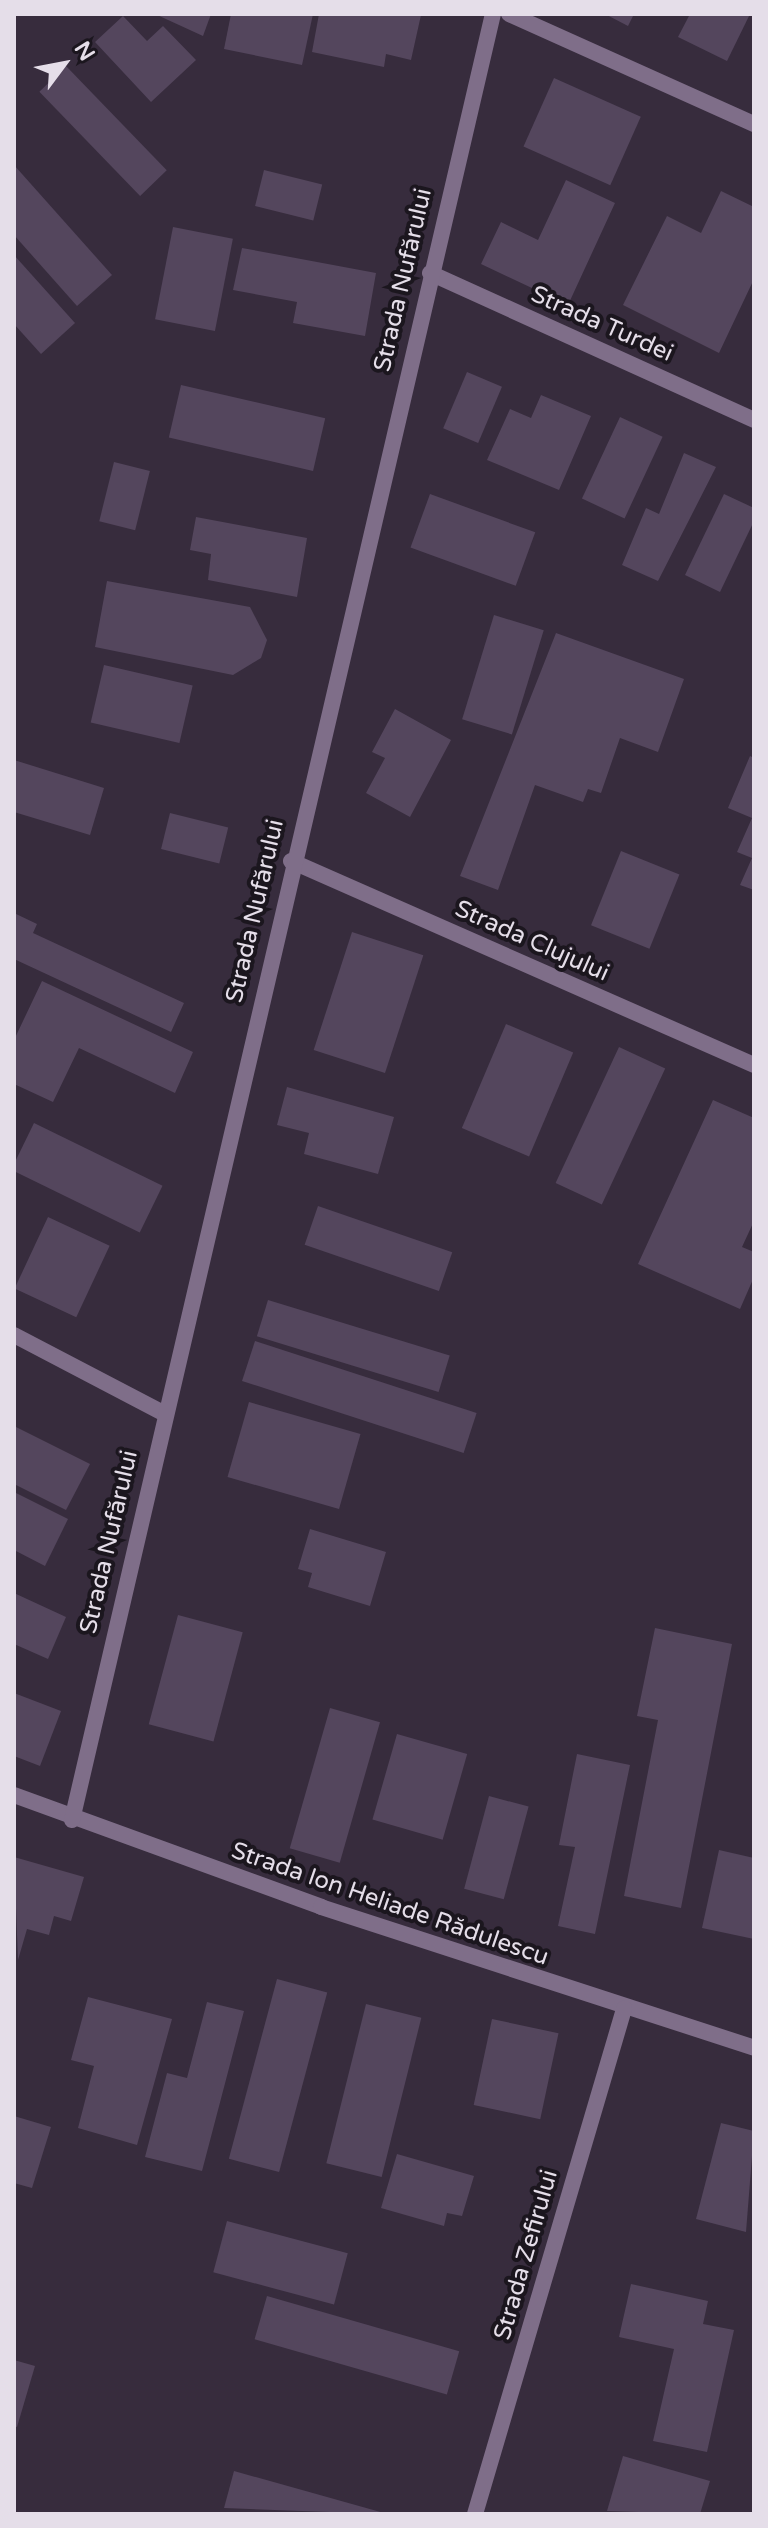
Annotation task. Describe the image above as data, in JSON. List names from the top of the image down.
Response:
{
  "streets": {
    "street": [
      "Strada Nufărului",
      "Strada Turdei",
      "Strada Clujului",
      "Strada Ion Heliade Rădulescu",
      "Strada Zefirului"
    ]
  },
  "crossings": [
    ["Strada Nufărului", "Strada Turdei"],
    ["Strada Nufărului", "Strada Clujului"],
    ["Strada Nufărului", "Strada Ion Heliade Rădulescu"],
    ["Strada Ion Heliade Rădulescu", "Strada Zefirului"]
  ],
  "north": "top right"
}
